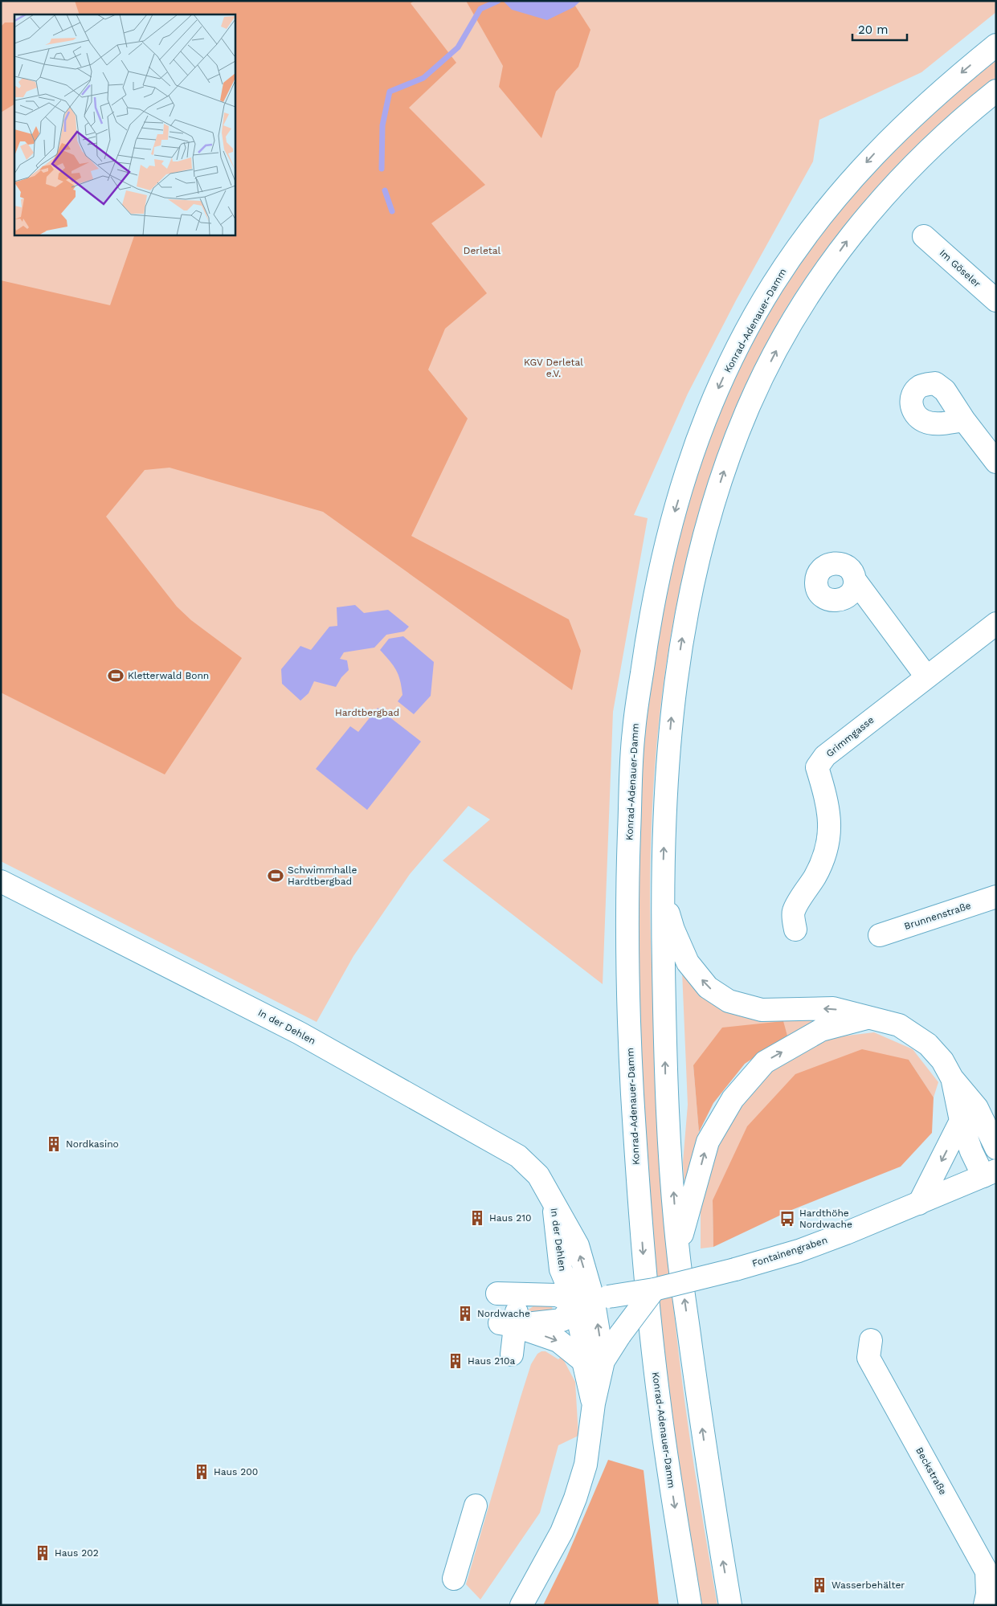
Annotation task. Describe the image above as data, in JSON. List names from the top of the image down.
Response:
{
  "streets": {
    "main road": [
      "Im Göseler",
      "Konrad-Adenauer-Damm",
      "Grimmgasse",
      "Brunnenstraße",
      "In der Dehlen",
      "Fontainengraben",
      "Beckstraße"
    ]
  },
  "crossings": [
    ["In der Dehlen", "Fontainengraben"]
  ],
  "parks": ["Derletal", "KGV Derletal e.V.", "Hardtbergbad"],
  "places": {
    "sports": ["Kletterwald Bonn", "Schwimmhalle Hardtbergbad"],
    "building": [
      "Nordkasino",
      "Haus 210",
      "Nordwache",
      "Haus 210a",
      "Haus 200",
      "Haus 202",
      "Wasserbehälter"
    ],
    "bus stop": ["Hardthöhe Nordwache"]
  },
  "scale_bar": "20 m"
}
